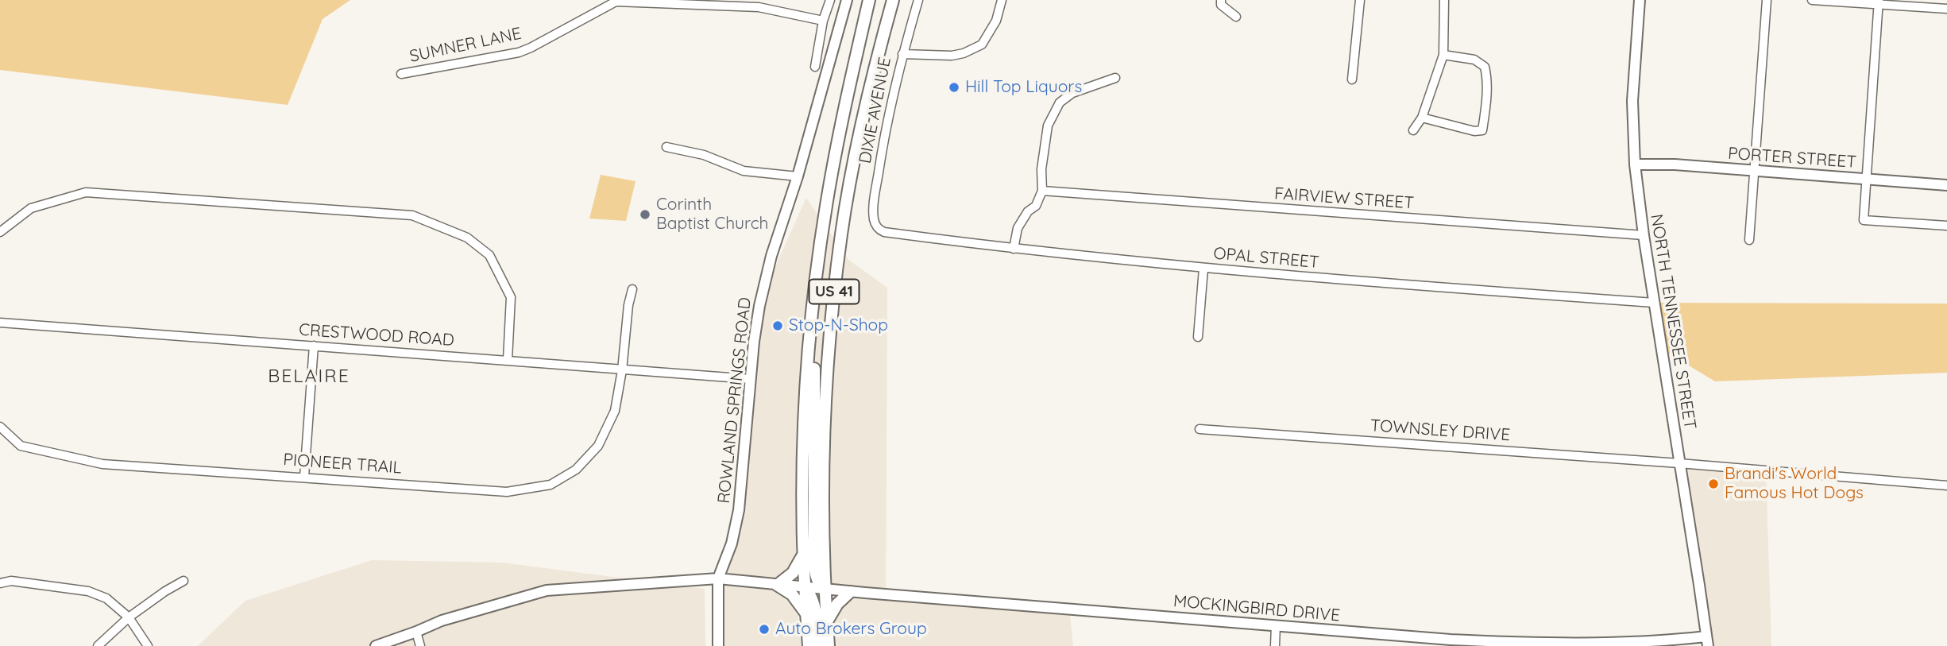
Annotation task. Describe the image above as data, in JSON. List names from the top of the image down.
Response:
{
  "streets": {
    "main road": ["US 41"],
    "street": [
      "SUMNER LANE",
      "DIXIE AVENUE",
      "PORTER STREET",
      "FAIRVIEW STREET",
      "OPAL STREET",
      "NORTH TENNESSEE STREET",
      "CRESTWOOD ROAD",
      "ROWLAND SPRINGS ROAD",
      "TOWNSLEY DRIVE",
      "PIONEER TRAIL",
      "MOCKINGBIRD DRIVE"
    ]
  },
  "crossings": [
    ["DIXIE AVENUE", "OPAL STREET"],
    ["PORTER STREET", "NORTH TENNESSEE STREET"],
    ["FAIRVIEW STREET", "NORTH TENNESSEE STREET"],
    ["OPAL STREET", "NORTH TENNESSEE STREET"],
    ["US 41", "MOCKINGBIRD DRIVE"],
    ["NORTH TENNESSEE STREET", "TOWNSLEY DRIVE"],
    ["NORTH TENNESSEE STREET", "MOCKINGBIRD DRIVE"],
    ["CRESTWOOD ROAD", "ROWLAND SPRINGS ROAD"],
    ["CRESTWOOD ROAD", "PIONEER TRAIL"],
    ["ROWLAND SPRINGS ROAD", "MOCKINGBIRD DRIVE"]
  ],
  "districts": ["BELAIRE"],
  "places": [
    "Hill Top Liquors",
    "Corinth Baptist Church",
    "Stop-N-Shop",
    "Brandi's World Famous Hot Dogs",
    "Auto Brokers Group"
  ]
}
